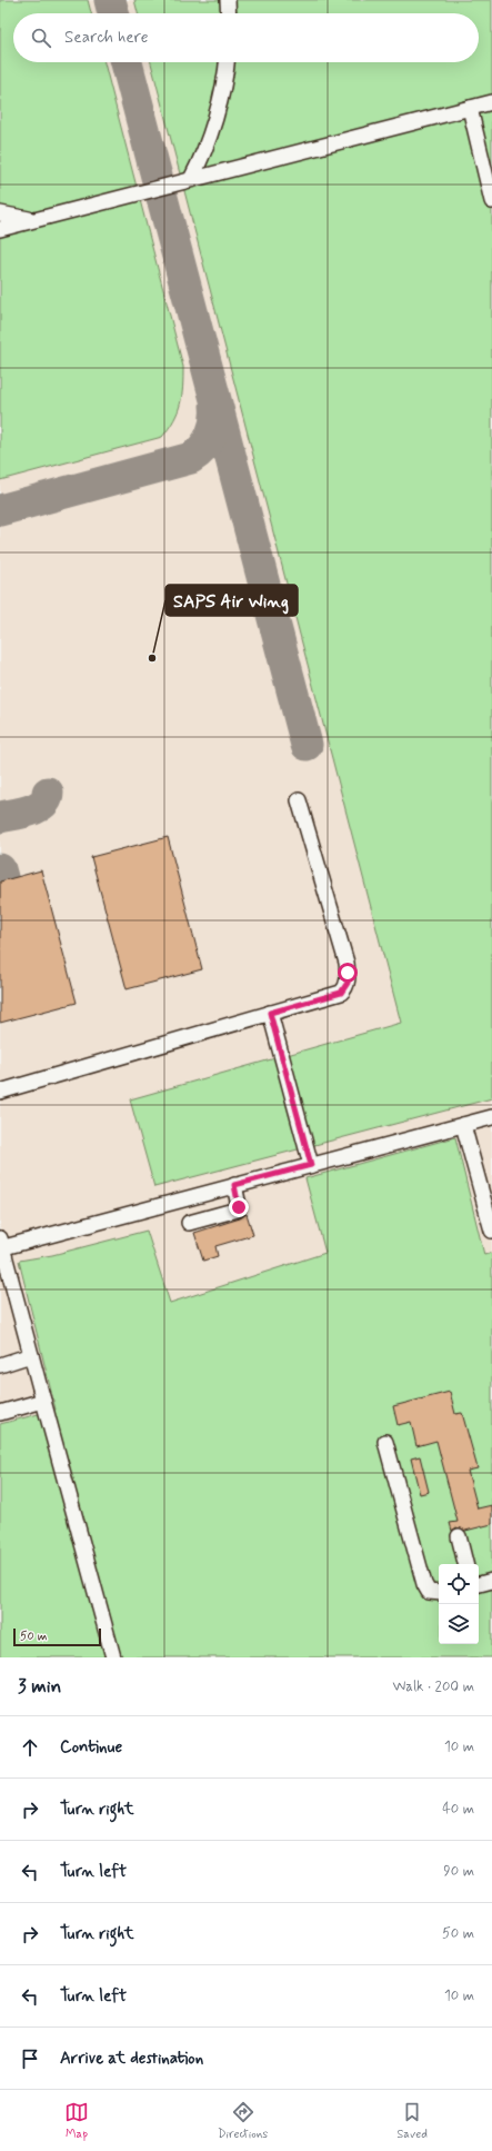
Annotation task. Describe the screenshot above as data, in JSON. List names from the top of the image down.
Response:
{
  "places": ["SAPS Air Wing"],
  "scale_bar": "50 m",
  "page": {
    "search": "Search here",
    "scale": "50 m",
    "heading": ["3 min", "Walk · 200 m"],
    "list": [
      ["Continue", "10 m"],
      ["Turn right", "40 m"],
      ["Turn left", "90 m"],
      ["Turn right", "50 m"],
      ["Turn left", "10 m"],
      "Arrive at destination"
    ],
    "nav": ["Map", "Directions", "Saved"]
  }
}
